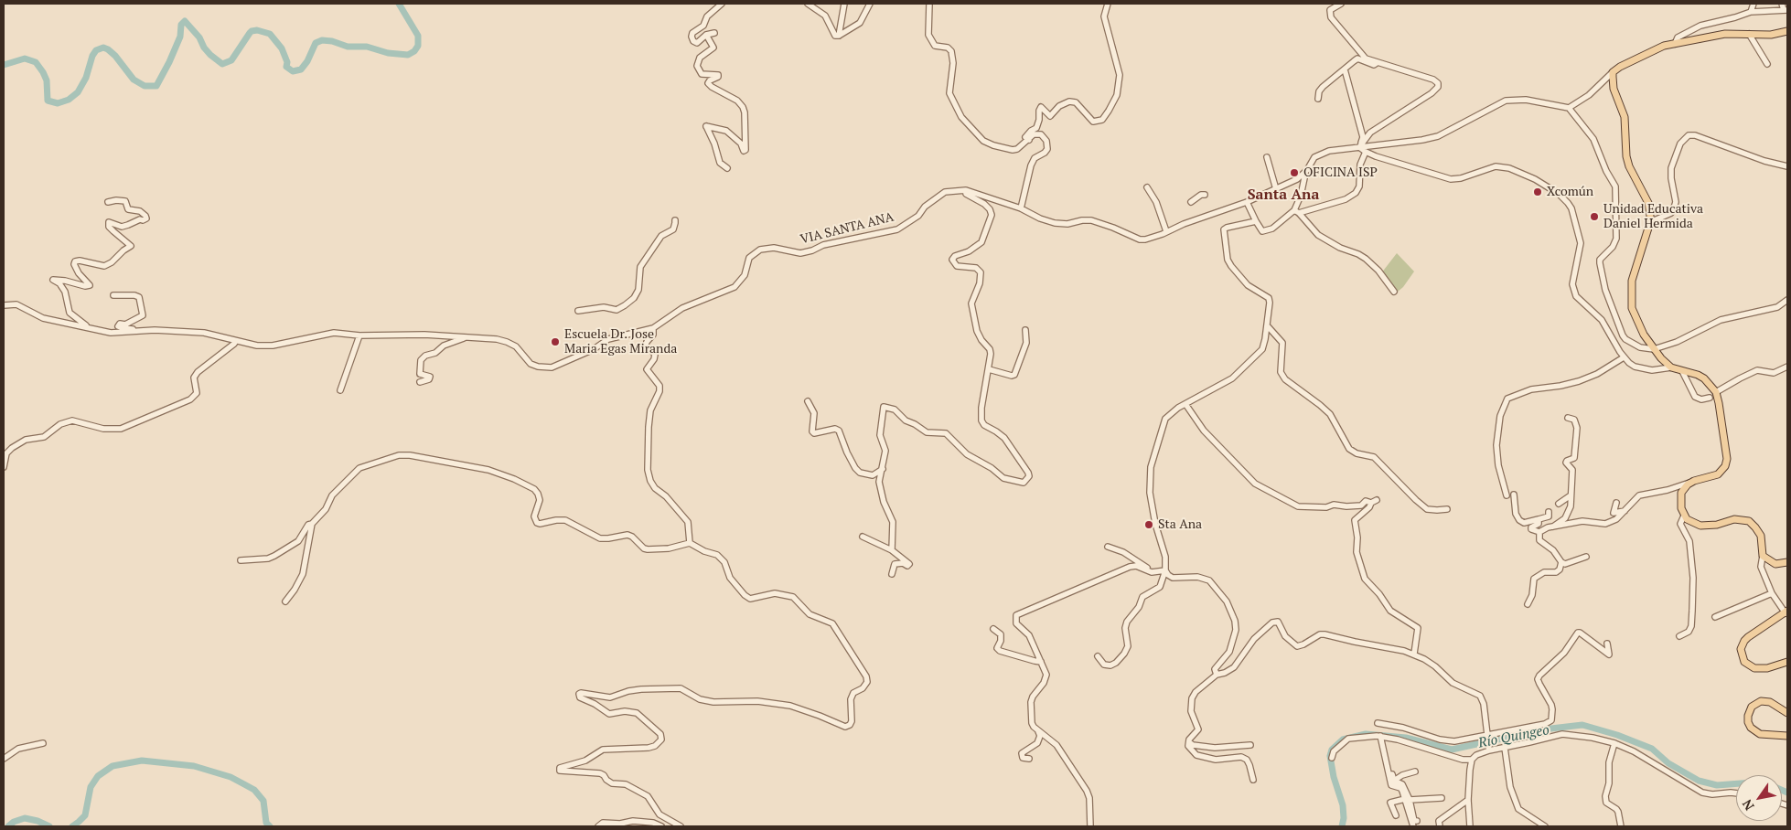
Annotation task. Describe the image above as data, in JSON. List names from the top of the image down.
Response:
{
  "streets": {
    "street": ["VIA SANTA ANA"]
  },
  "districts": ["Santa Ana"],
  "water": ["Río Quingeo"],
  "places": [
    "OFICINA ISP",
    "Xcomún",
    "Unidad Educativa Daniel Hermida",
    "Escuela Dr. Jose Maria Egas Miranda",
    "Sta Ana"
  ],
  "north": "bottom left"
}
